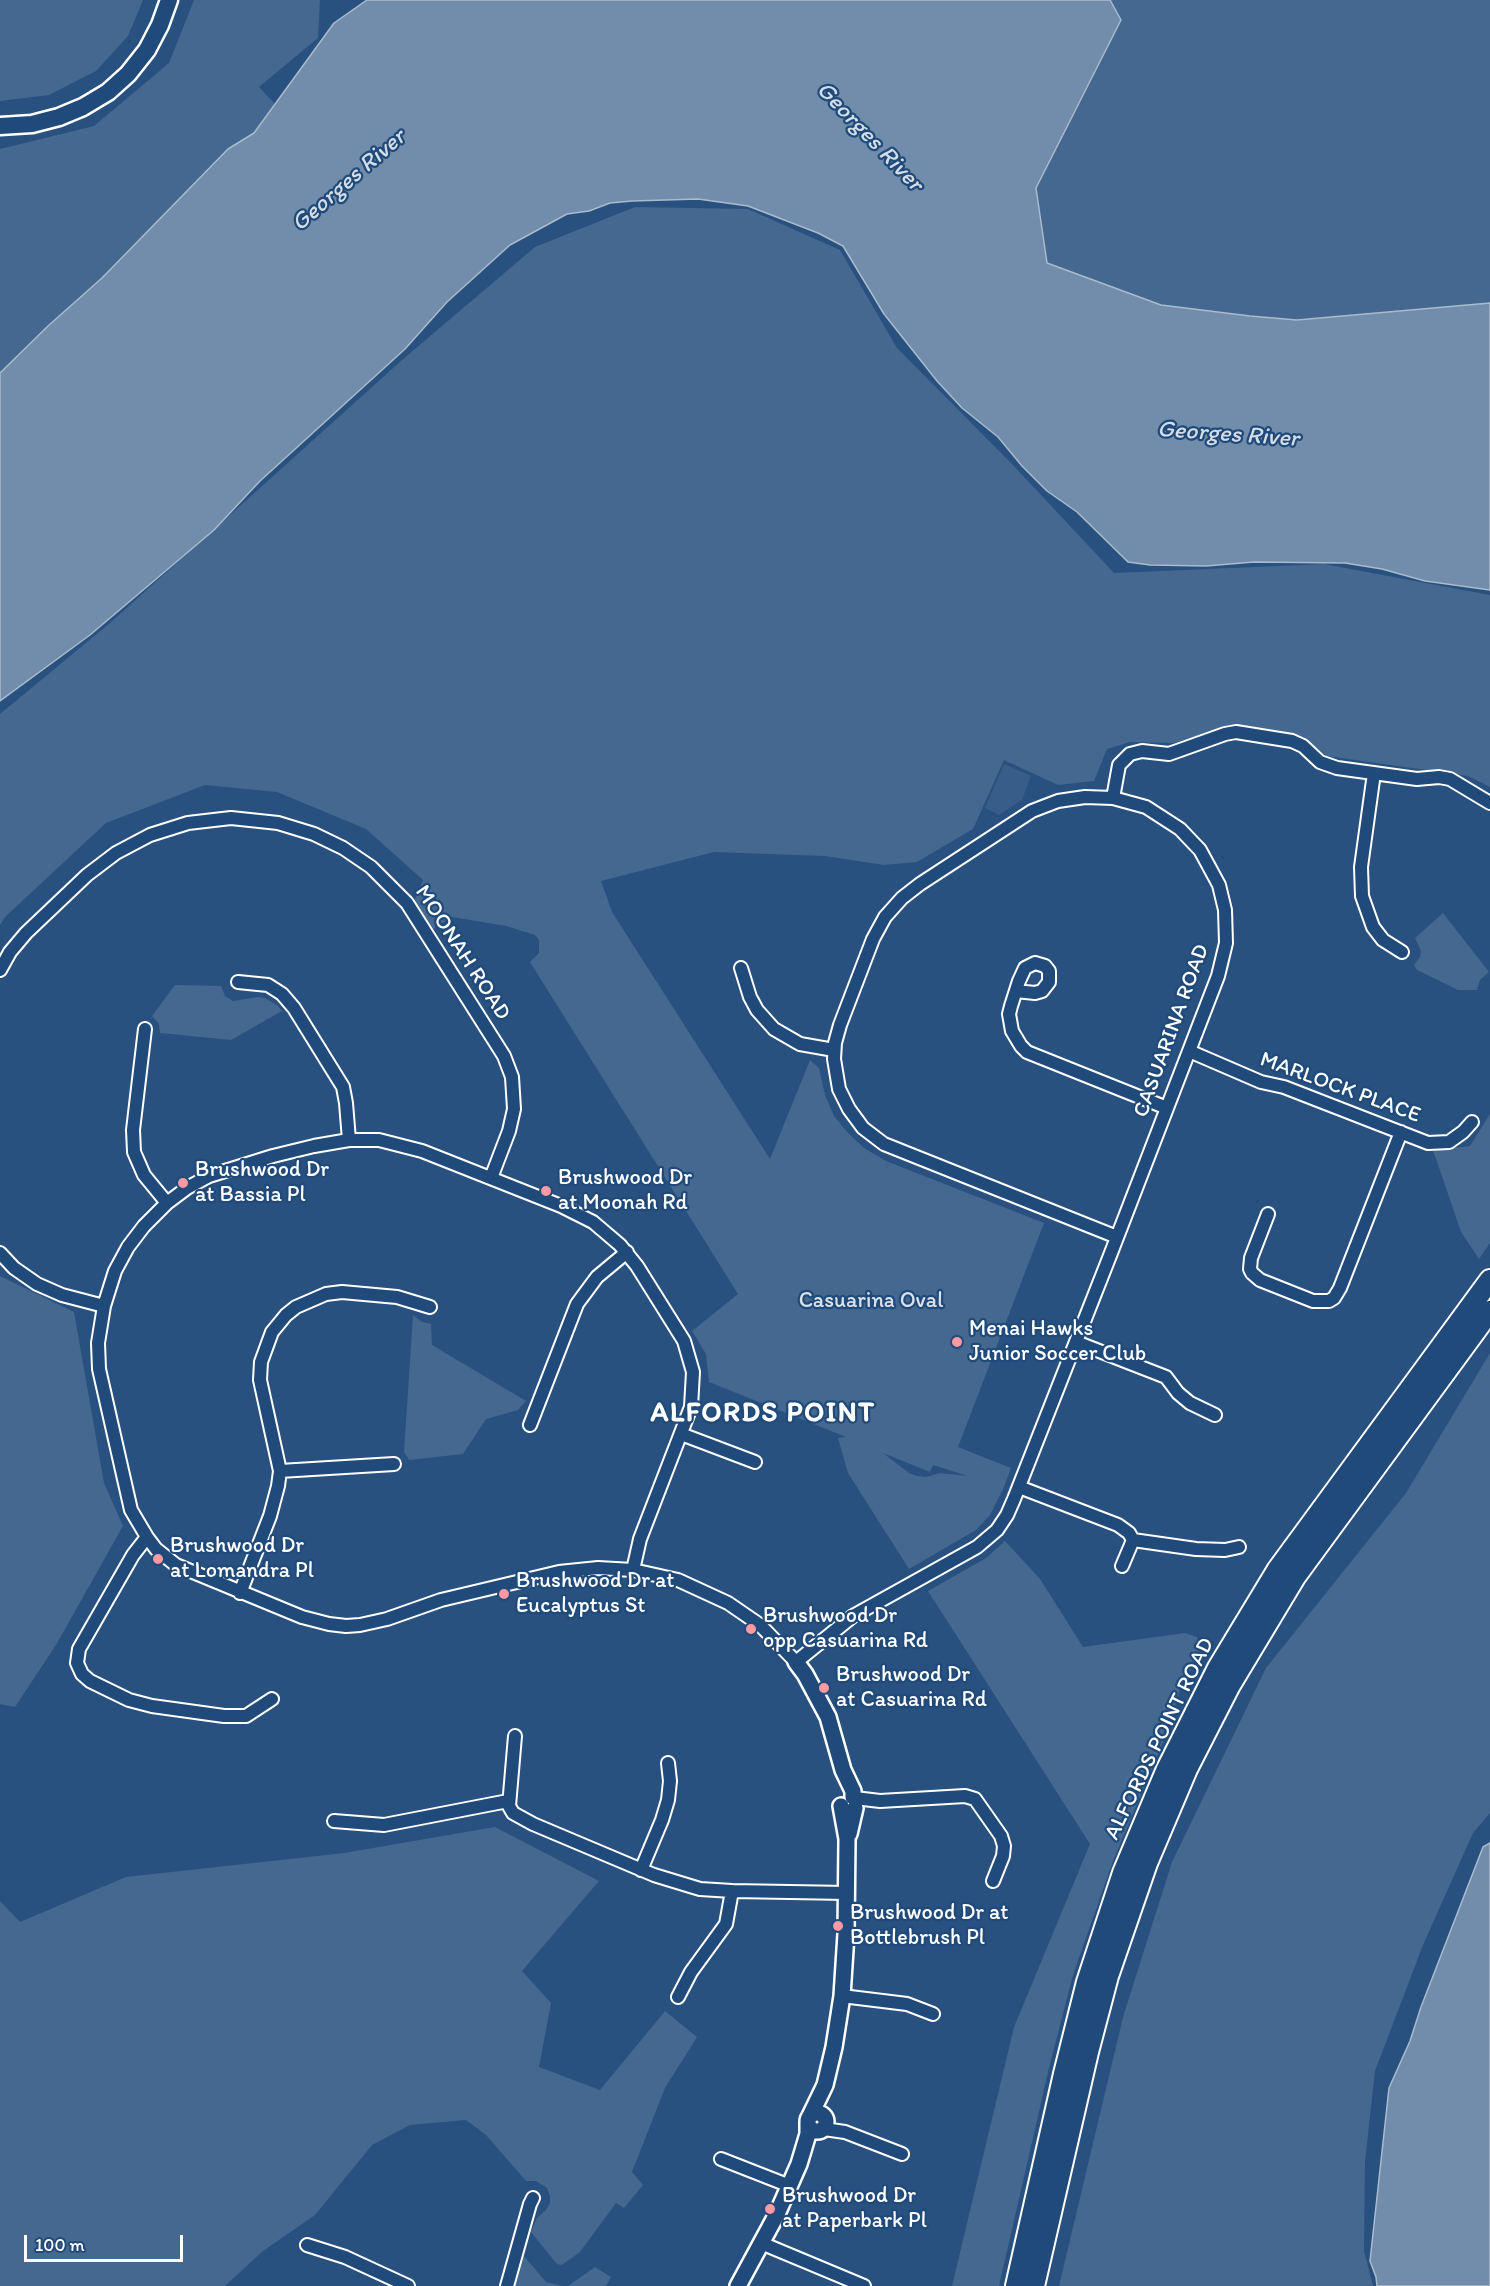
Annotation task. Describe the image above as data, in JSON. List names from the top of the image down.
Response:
{
  "streets": {
    "highway": ["ALFORDS POINT ROAD"],
    "street": ["MOONAH ROAD", "CASUARINA ROAD", "MARLOCK PLACE"]
  },
  "crossings": [
    ["CASUARINA ROAD", "MARLOCK PLACE"]
  ],
  "districts": ["ALFORDS POINT"],
  "water": ["Georges River"],
  "parks": ["Casuarina Oval"],
  "places": [
    "Brushwood Dr at Bassia Pl",
    "Brushwood Dr at Moonah Rd",
    "Menai Hawks Junior Soccer Club",
    "Brushwood Dr at Lomandra Pl",
    "Brushwood Dr at Eucalyptus St",
    "Brushwood Dr opp Casuarina Rd",
    "Brushwood Dr at Casuarina Rd",
    "Brushwood Dr at Bottlebrush Pl",
    "Brushwood Dr at Paperbark Pl"
  ],
  "scale_bar": "100 m"
}
